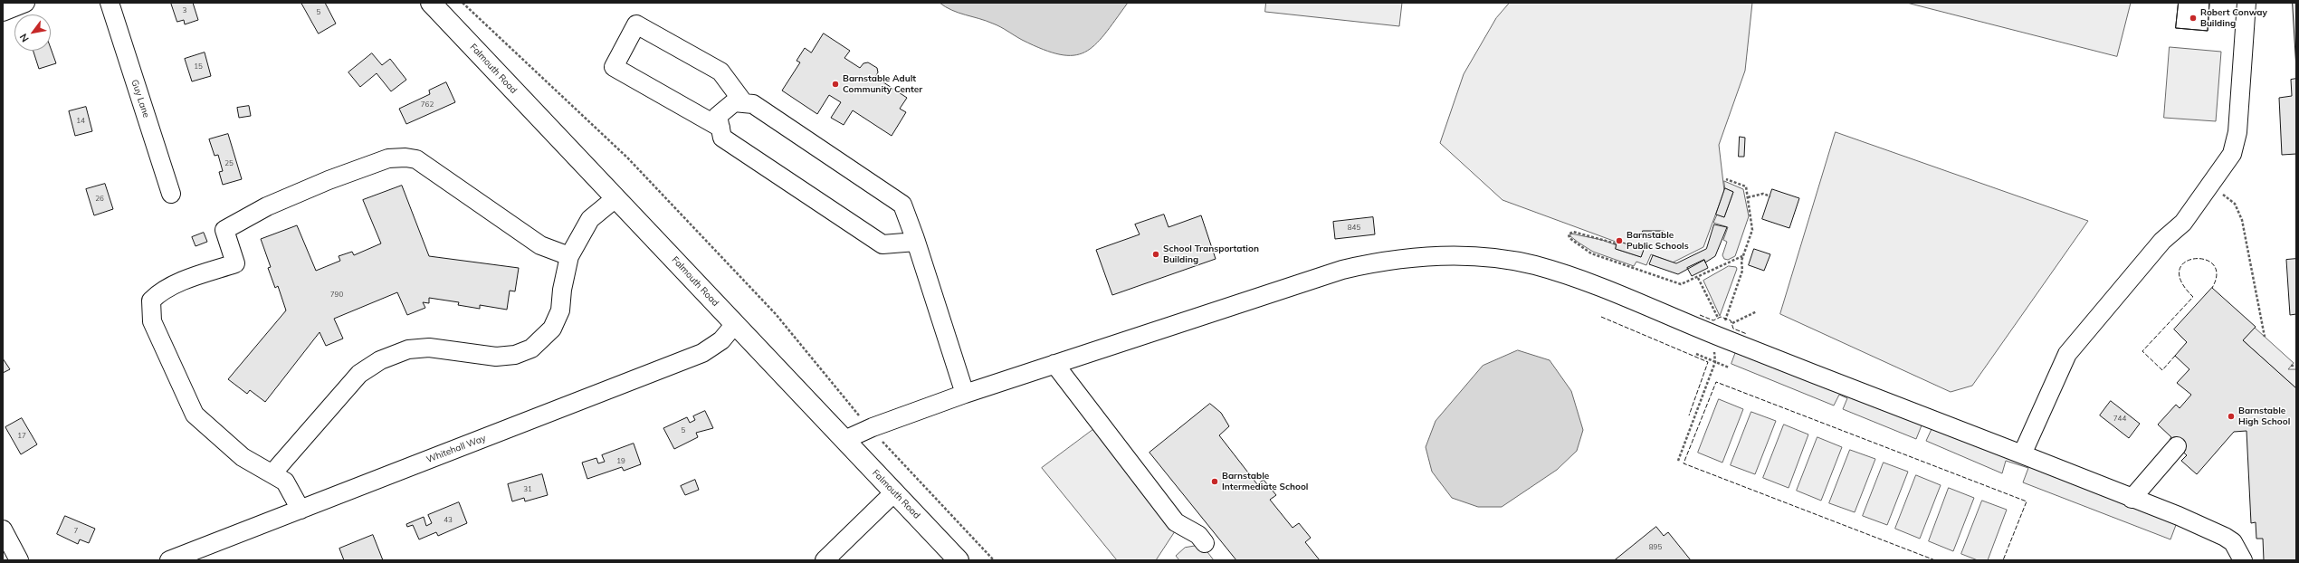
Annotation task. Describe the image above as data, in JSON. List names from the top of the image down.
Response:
{
  "streets": {
    "main road": ["Falmouth Road"],
    "street": ["Guy Lane", "Whitehall Way"]
  },
  "crossings": [
    ["Falmouth Road", "Whitehall Way"]
  ],
  "places": [
    "Robert Conway Building",
    "Barnstable Adult Community Center",
    "Barnstable Public Schools",
    "School Transportation Building",
    "Barnstable High School",
    "Barnstable Intermediate School"
  ],
  "house_numbers": [
    "3",
    "5",
    "15",
    "762",
    "14",
    "25",
    "26",
    "845",
    "790",
    "744",
    "5",
    "17",
    "19",
    "31",
    "43",
    "7",
    "895"
  ],
  "north": "bottom left"
}
